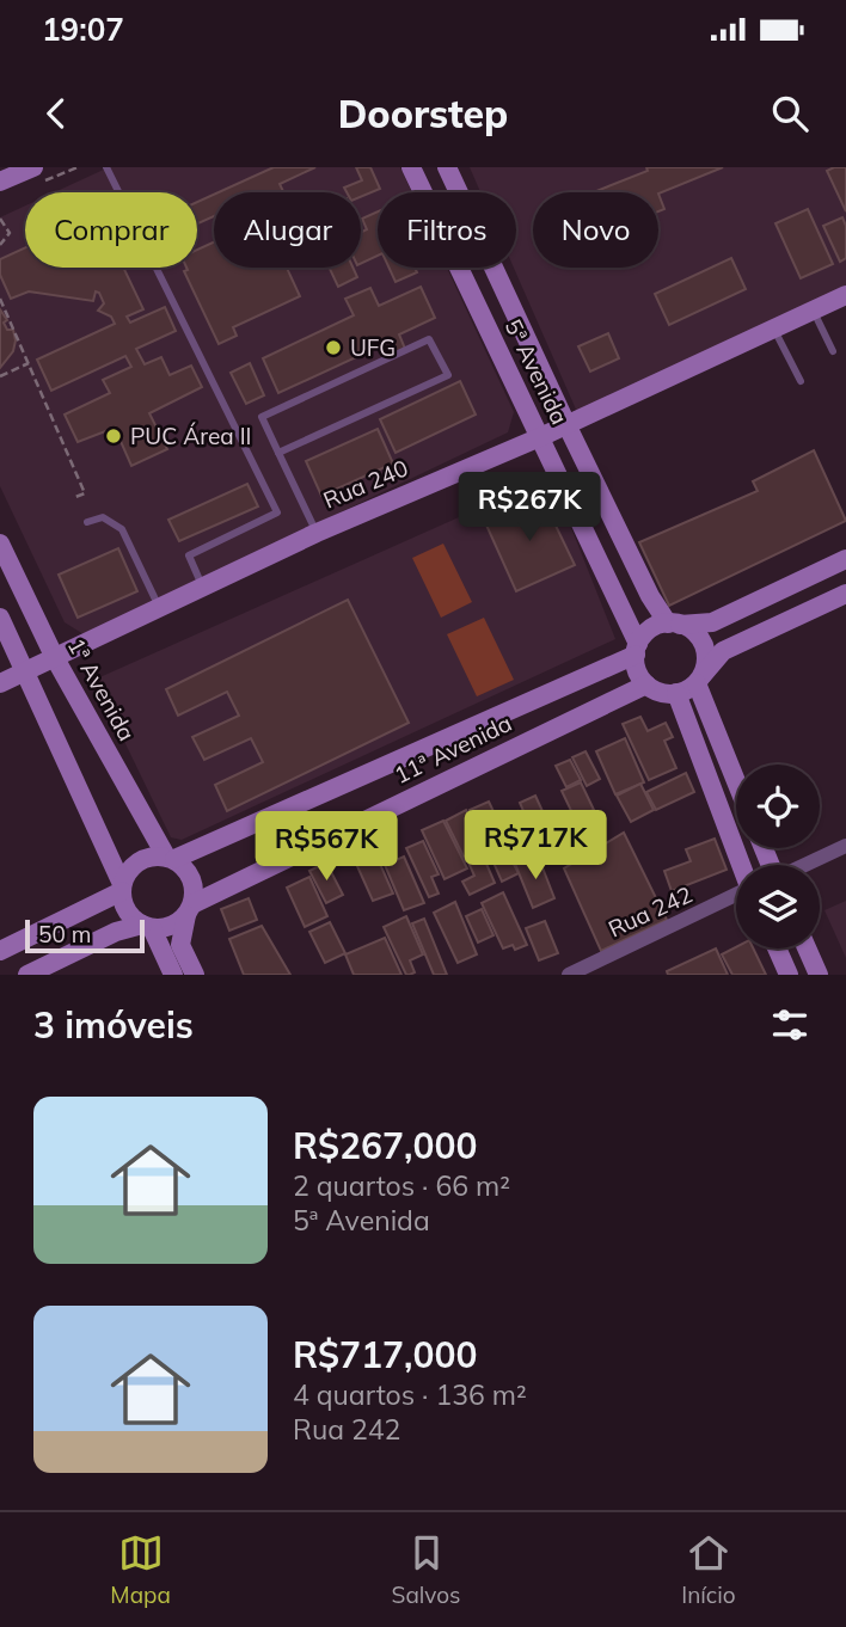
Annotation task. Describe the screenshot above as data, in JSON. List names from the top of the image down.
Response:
{
  "streets": {
    "main road": [
      "5ª Avenida",
      "Rua 240",
      "1ª Avenida",
      "11ª Avenida"
    ],
    "street": ["Rua 242"]
  },
  "crossings": [
    ["5ª Avenida", "Rua 240"],
    ["5ª Avenida", "11ª Avenida"],
    ["Rua 240", "1ª Avenida"],
    ["1ª Avenida", "11ª Avenida"]
  ],
  "places": ["UFG", "PUC Área II"],
  "scale_bar": "50 m",
  "page": {
    "status": "19:07",
    "header": "Doorstep",
    "chip": [
      "Comprar",
      "Alugar",
      "Filtros",
      "Novo"
    ],
    "price": ["R$267K", "R$717K", "R$567K"],
    "scale": "50 m",
    "heading": "3 imóveis",
    "list": [
      {
        "name": "R$267,000",
        "note": "2 quartos · 66 m² · 5ª Avenida"
      },
      {
        "name": "R$717,000",
        "note": "4 quartos · 136 m² · Rua 242"
      }
    ],
    "tabs": ["Mapa", "Salvos", "Início"]
  }
}
